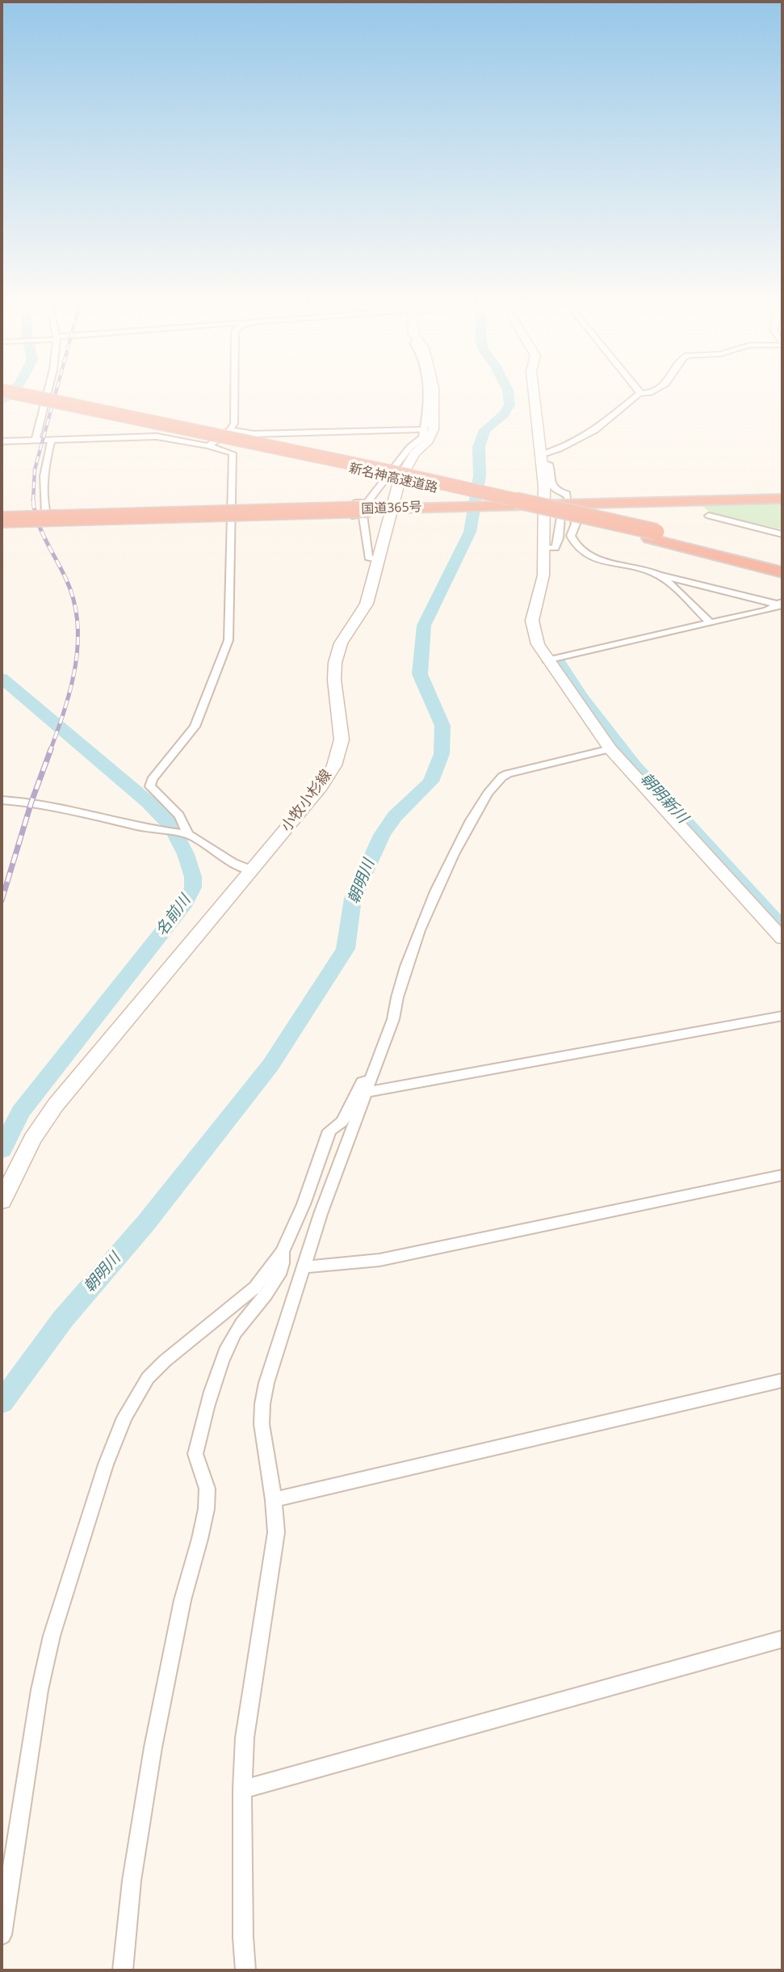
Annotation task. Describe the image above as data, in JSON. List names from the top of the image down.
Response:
{
  "streets": {
    "highway": ["新名神高速道路", "国道365号"],
    "main road": ["小牧小杉線"]
  },
  "crossings": [
    ["国道365号", "小牧小杉線"]
  ],
  "water": ["朝明新川", "朝明川", "名前川"]
}
